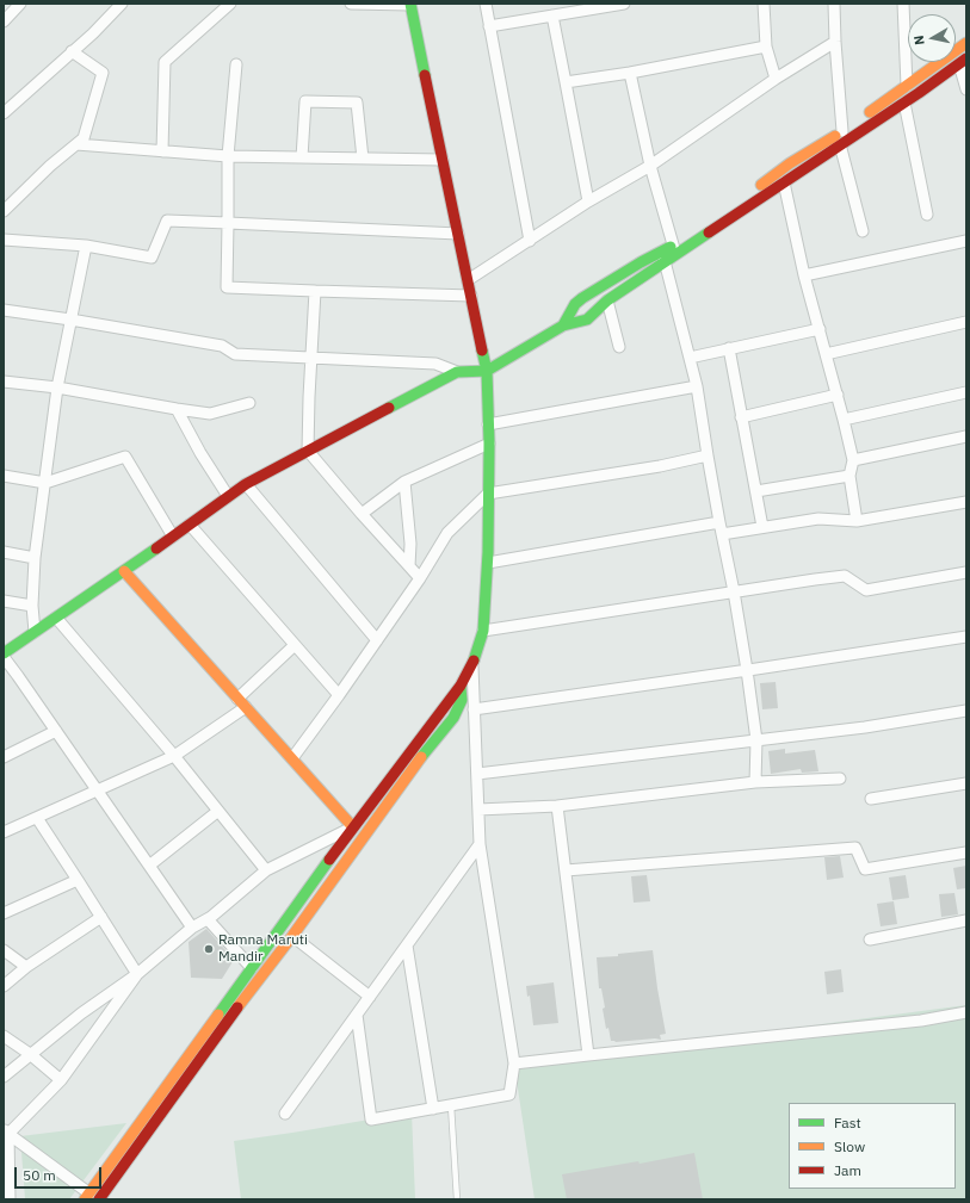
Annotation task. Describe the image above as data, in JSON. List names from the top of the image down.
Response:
{
  "places": ["Ramna Maruti Mandir"],
  "legend": ["Fast", "Slow", "Jam"],
  "scale_bar": "50 m",
  "north": "left"
}
